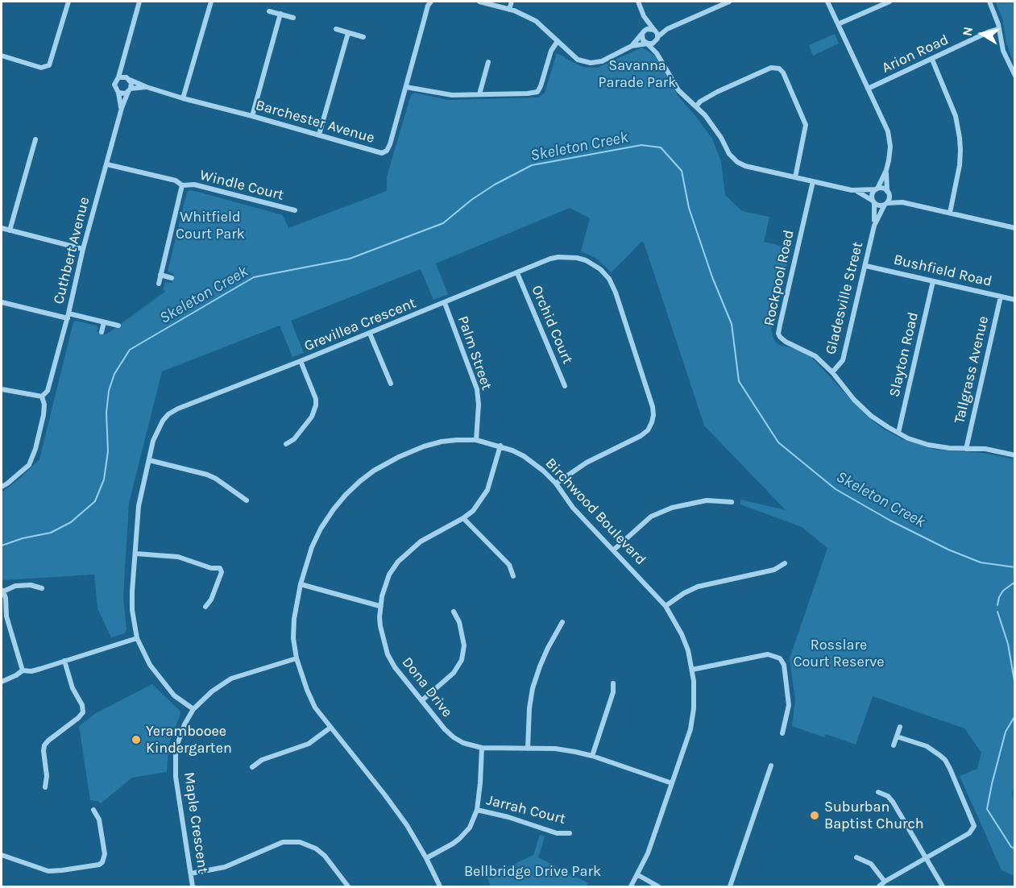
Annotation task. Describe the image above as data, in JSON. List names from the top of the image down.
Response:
{
  "streets": {
    "street": [
      "Arion Road",
      "Barchester Avenue",
      "Windle Court",
      "Cuthbert Avenue",
      "Bushfield Road",
      "Rockpool Road",
      "Gladesville Street",
      "Grevillea Crescent",
      "Orchid Court",
      "Palm Street",
      "Slayton Road",
      "Tallgrass Avenue",
      "Birchwood Boulevard",
      "Dona Drive",
      "Jarrah Court",
      "Maple Crescent"
    ]
  },
  "crossings": [
    ["Barchester Avenue", "Cuthbert Avenue"],
    ["Windle Court", "Cuthbert Avenue"],
    ["Bushfield Road", "Gladesville Street"],
    ["Bushfield Road", "Slayton Road"],
    ["Bushfield Road", "Tallgrass Avenue"],
    ["Rockpool Road", "Gladesville Street"],
    ["Rockpool Road", "Slayton Road"],
    ["Rockpool Road", "Tallgrass Avenue"],
    ["Grevillea Crescent", "Orchid Court"],
    ["Grevillea Crescent", "Palm Street"],
    ["Grevillea Crescent", "Birchwood Boulevard"],
    ["Grevillea Crescent", "Maple Crescent"],
    ["Palm Street", "Birchwood Boulevard"],
    ["Birchwood Boulevard", "Dona Drive"],
    ["Birchwood Boulevard", "Maple Crescent"]
  ],
  "water": ["Skeleton Creek"],
  "parks": [
    "Savanna Parade Park",
    "Whitfield Court Park",
    "Rosslare Court Reserve",
    "Bellbridge Drive Park"
  ],
  "places": ["Yerambooee Kindergarten", "Suburban Baptist Church"],
  "north": "left"
}
